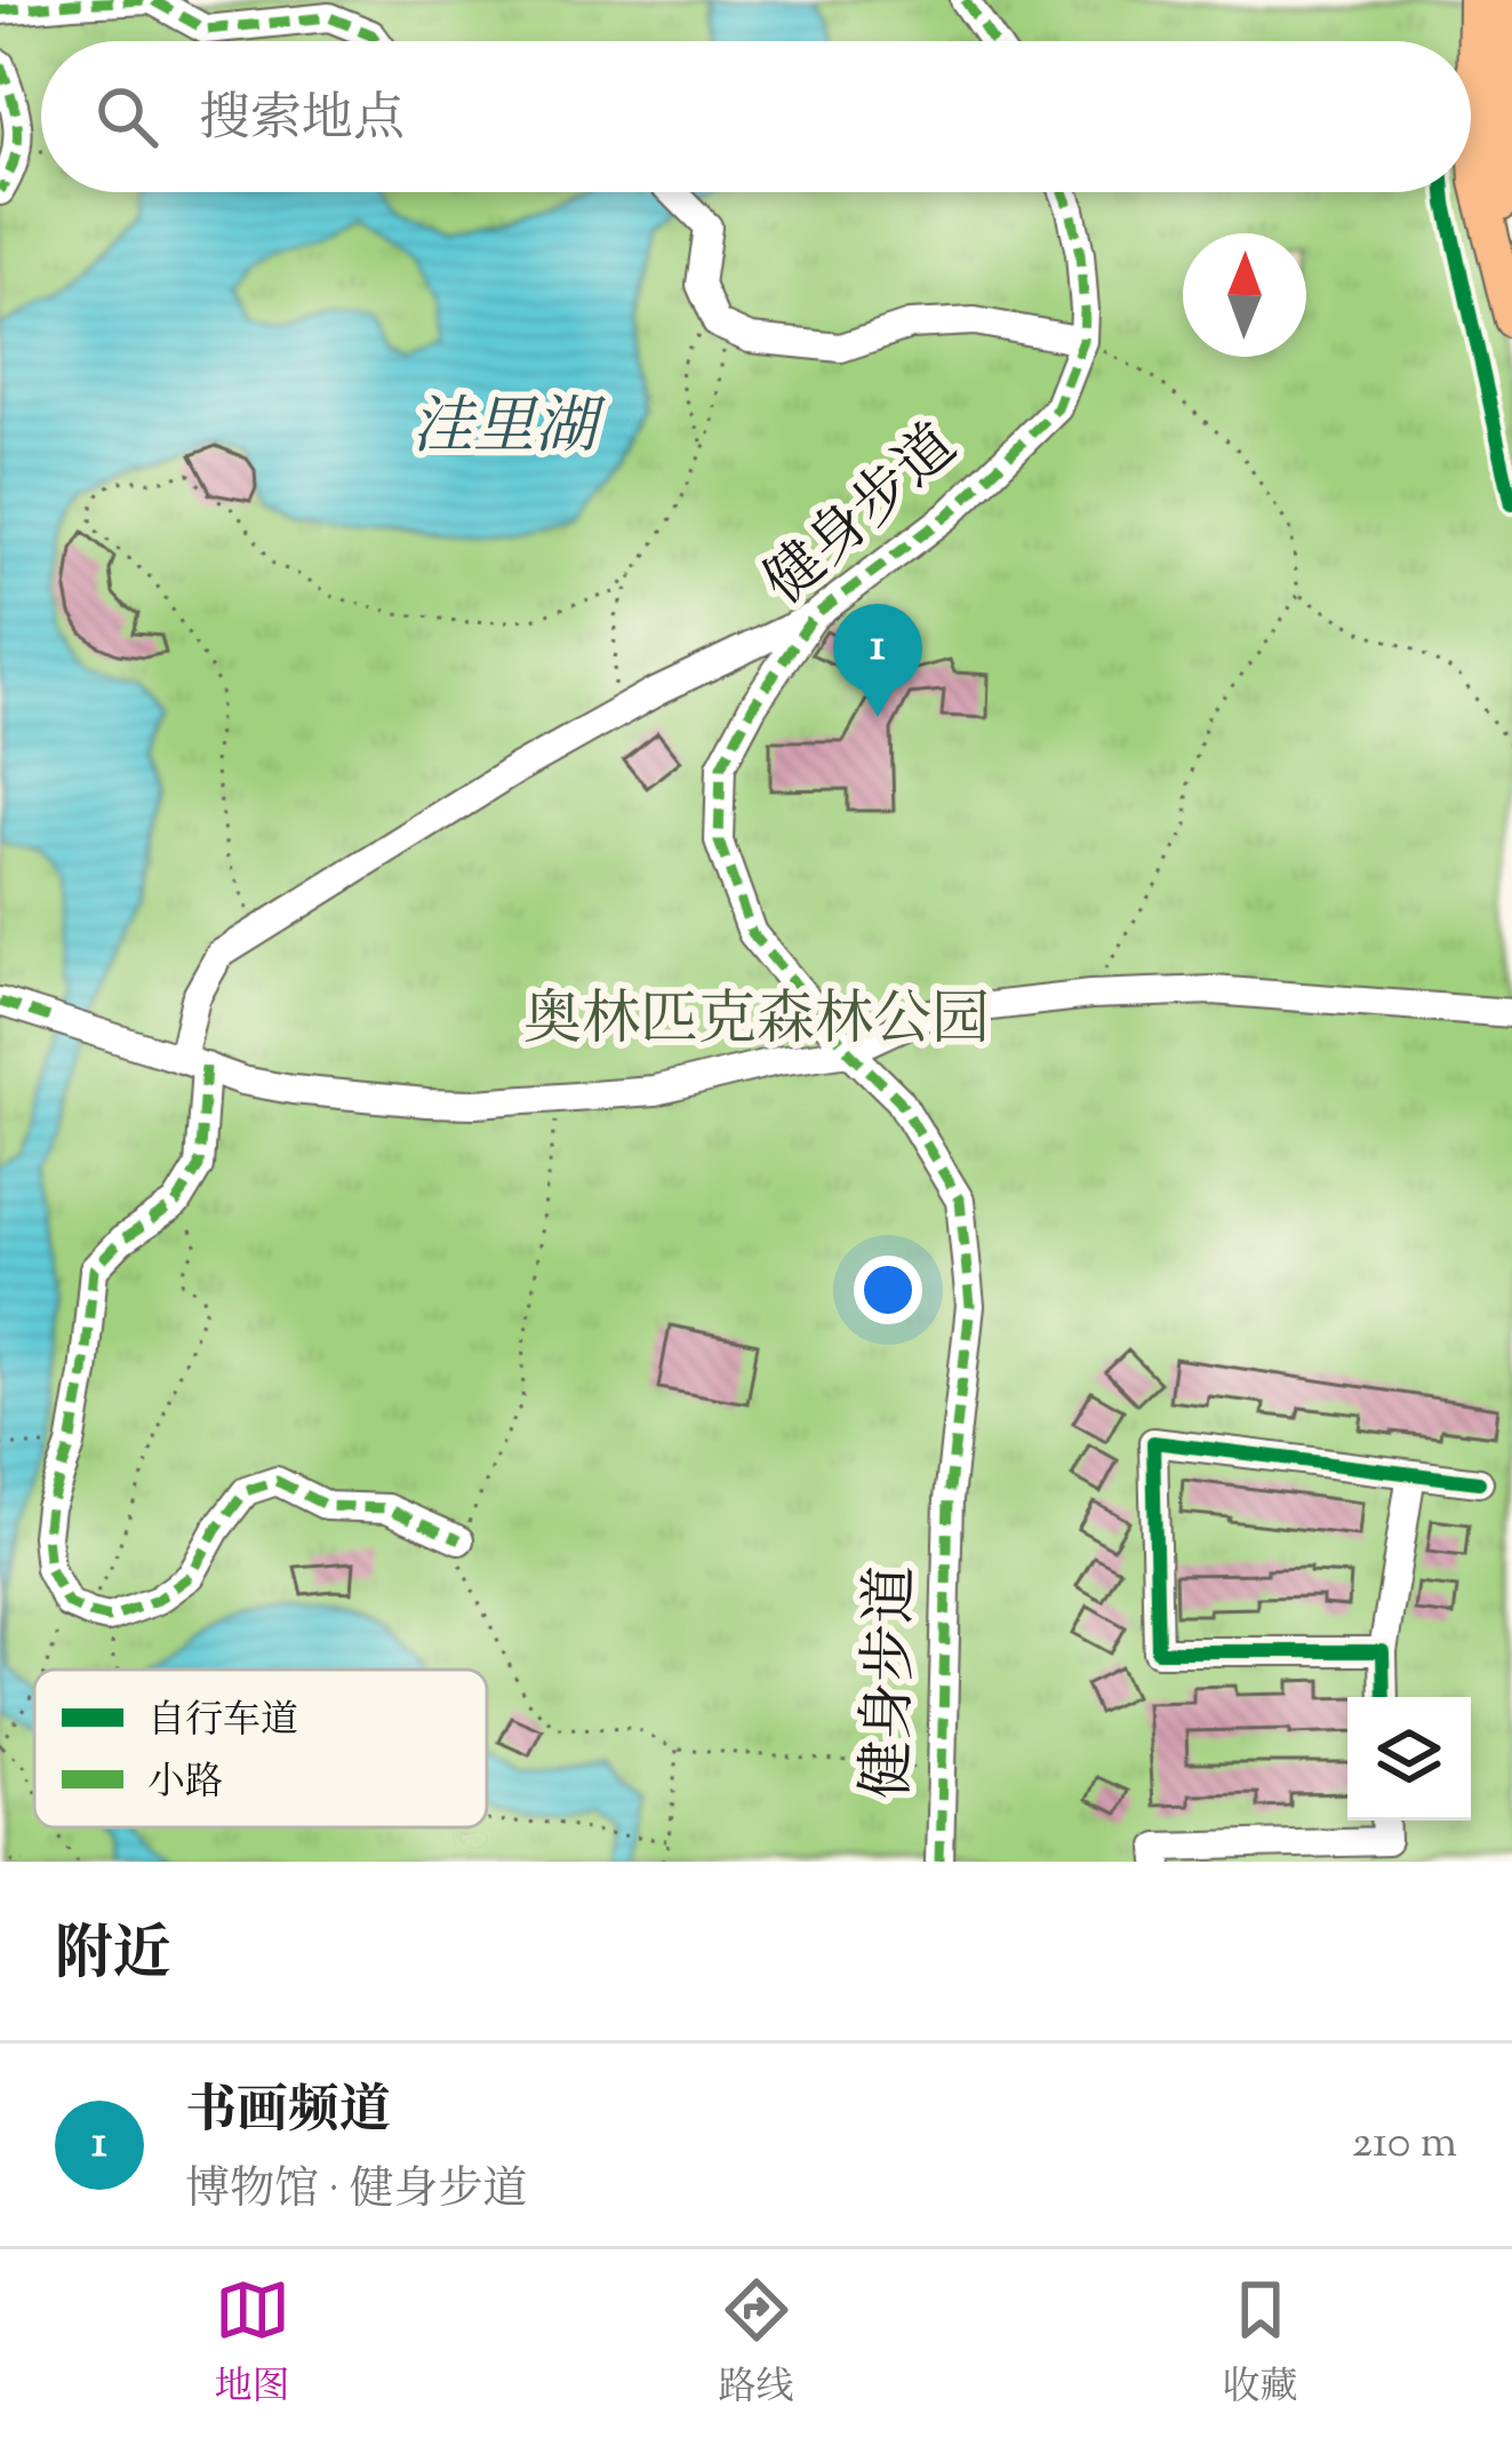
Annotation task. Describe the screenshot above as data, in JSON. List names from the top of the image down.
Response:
{
  "streets": {
    "street": ["健身步道"]
  },
  "water": ["洼里湖"],
  "parks": ["奥林匹克森林公园"],
  "legend": ["自行车道", "小路"],
  "north": "top",
  "page": {
    "search": "搜索地点",
    "pins": "1",
    "heading": "附近",
    "list": [
      {
        "mark": "1",
        "name": "书画频道",
        "note": "博物馆 · 健身步道",
        "value": "210 m"
      }
    ],
    "nav": ["地图", "路线", "收藏"]
  }
}
